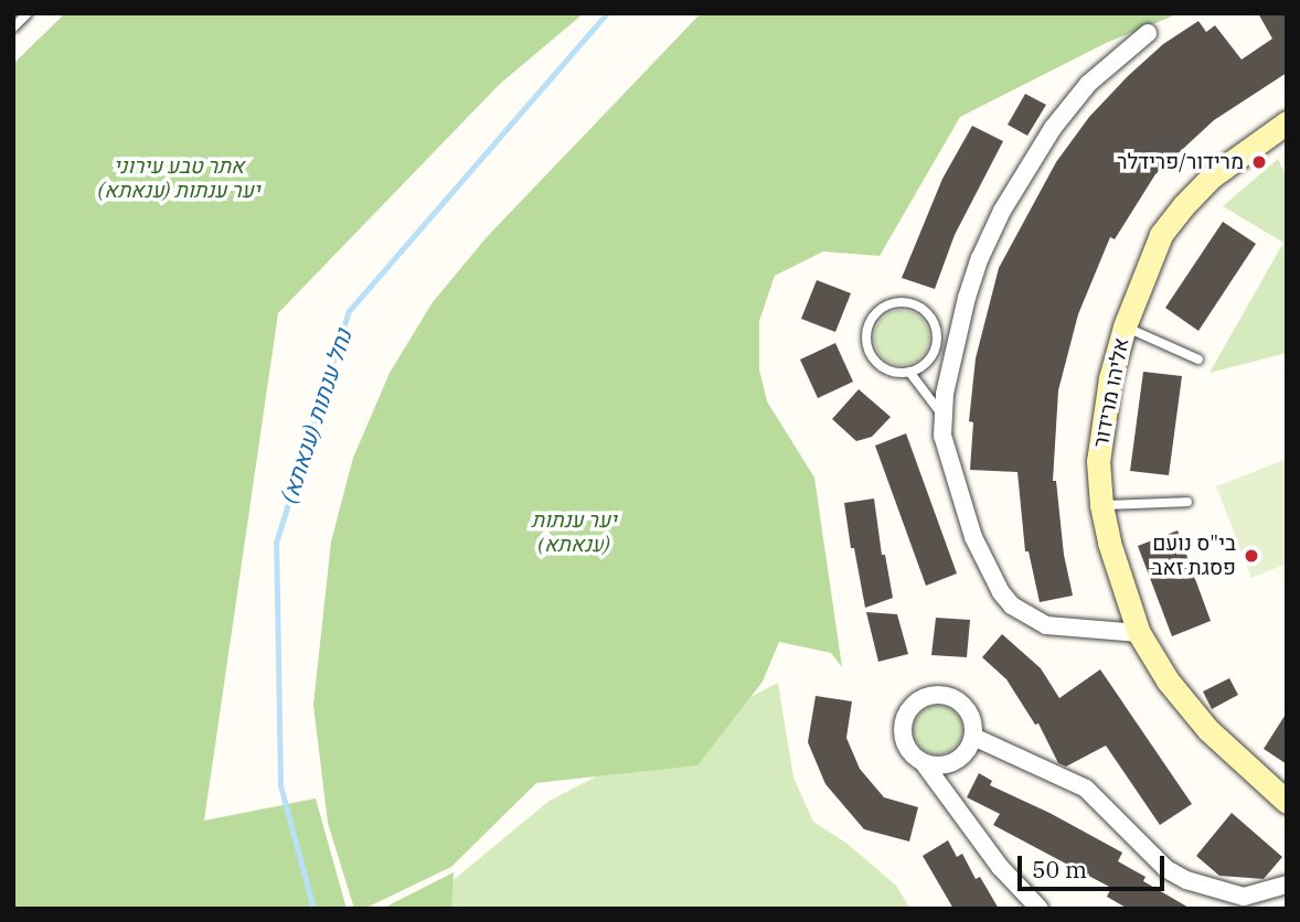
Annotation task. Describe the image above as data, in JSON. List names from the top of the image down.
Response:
{
  "streets": {
    "street": ["אליהו מרידור"]
  },
  "water": ["נחל ענתות (ענאתא)"],
  "parks": ["אתר טבע עירוני יער ענתות (ענאתא)", "יער ענתות (ענאתא)"],
  "places": ["מרידור/פרידלר", "בי\"ס נועם פסגת זאב"],
  "scale_bar": "50 m"
}
